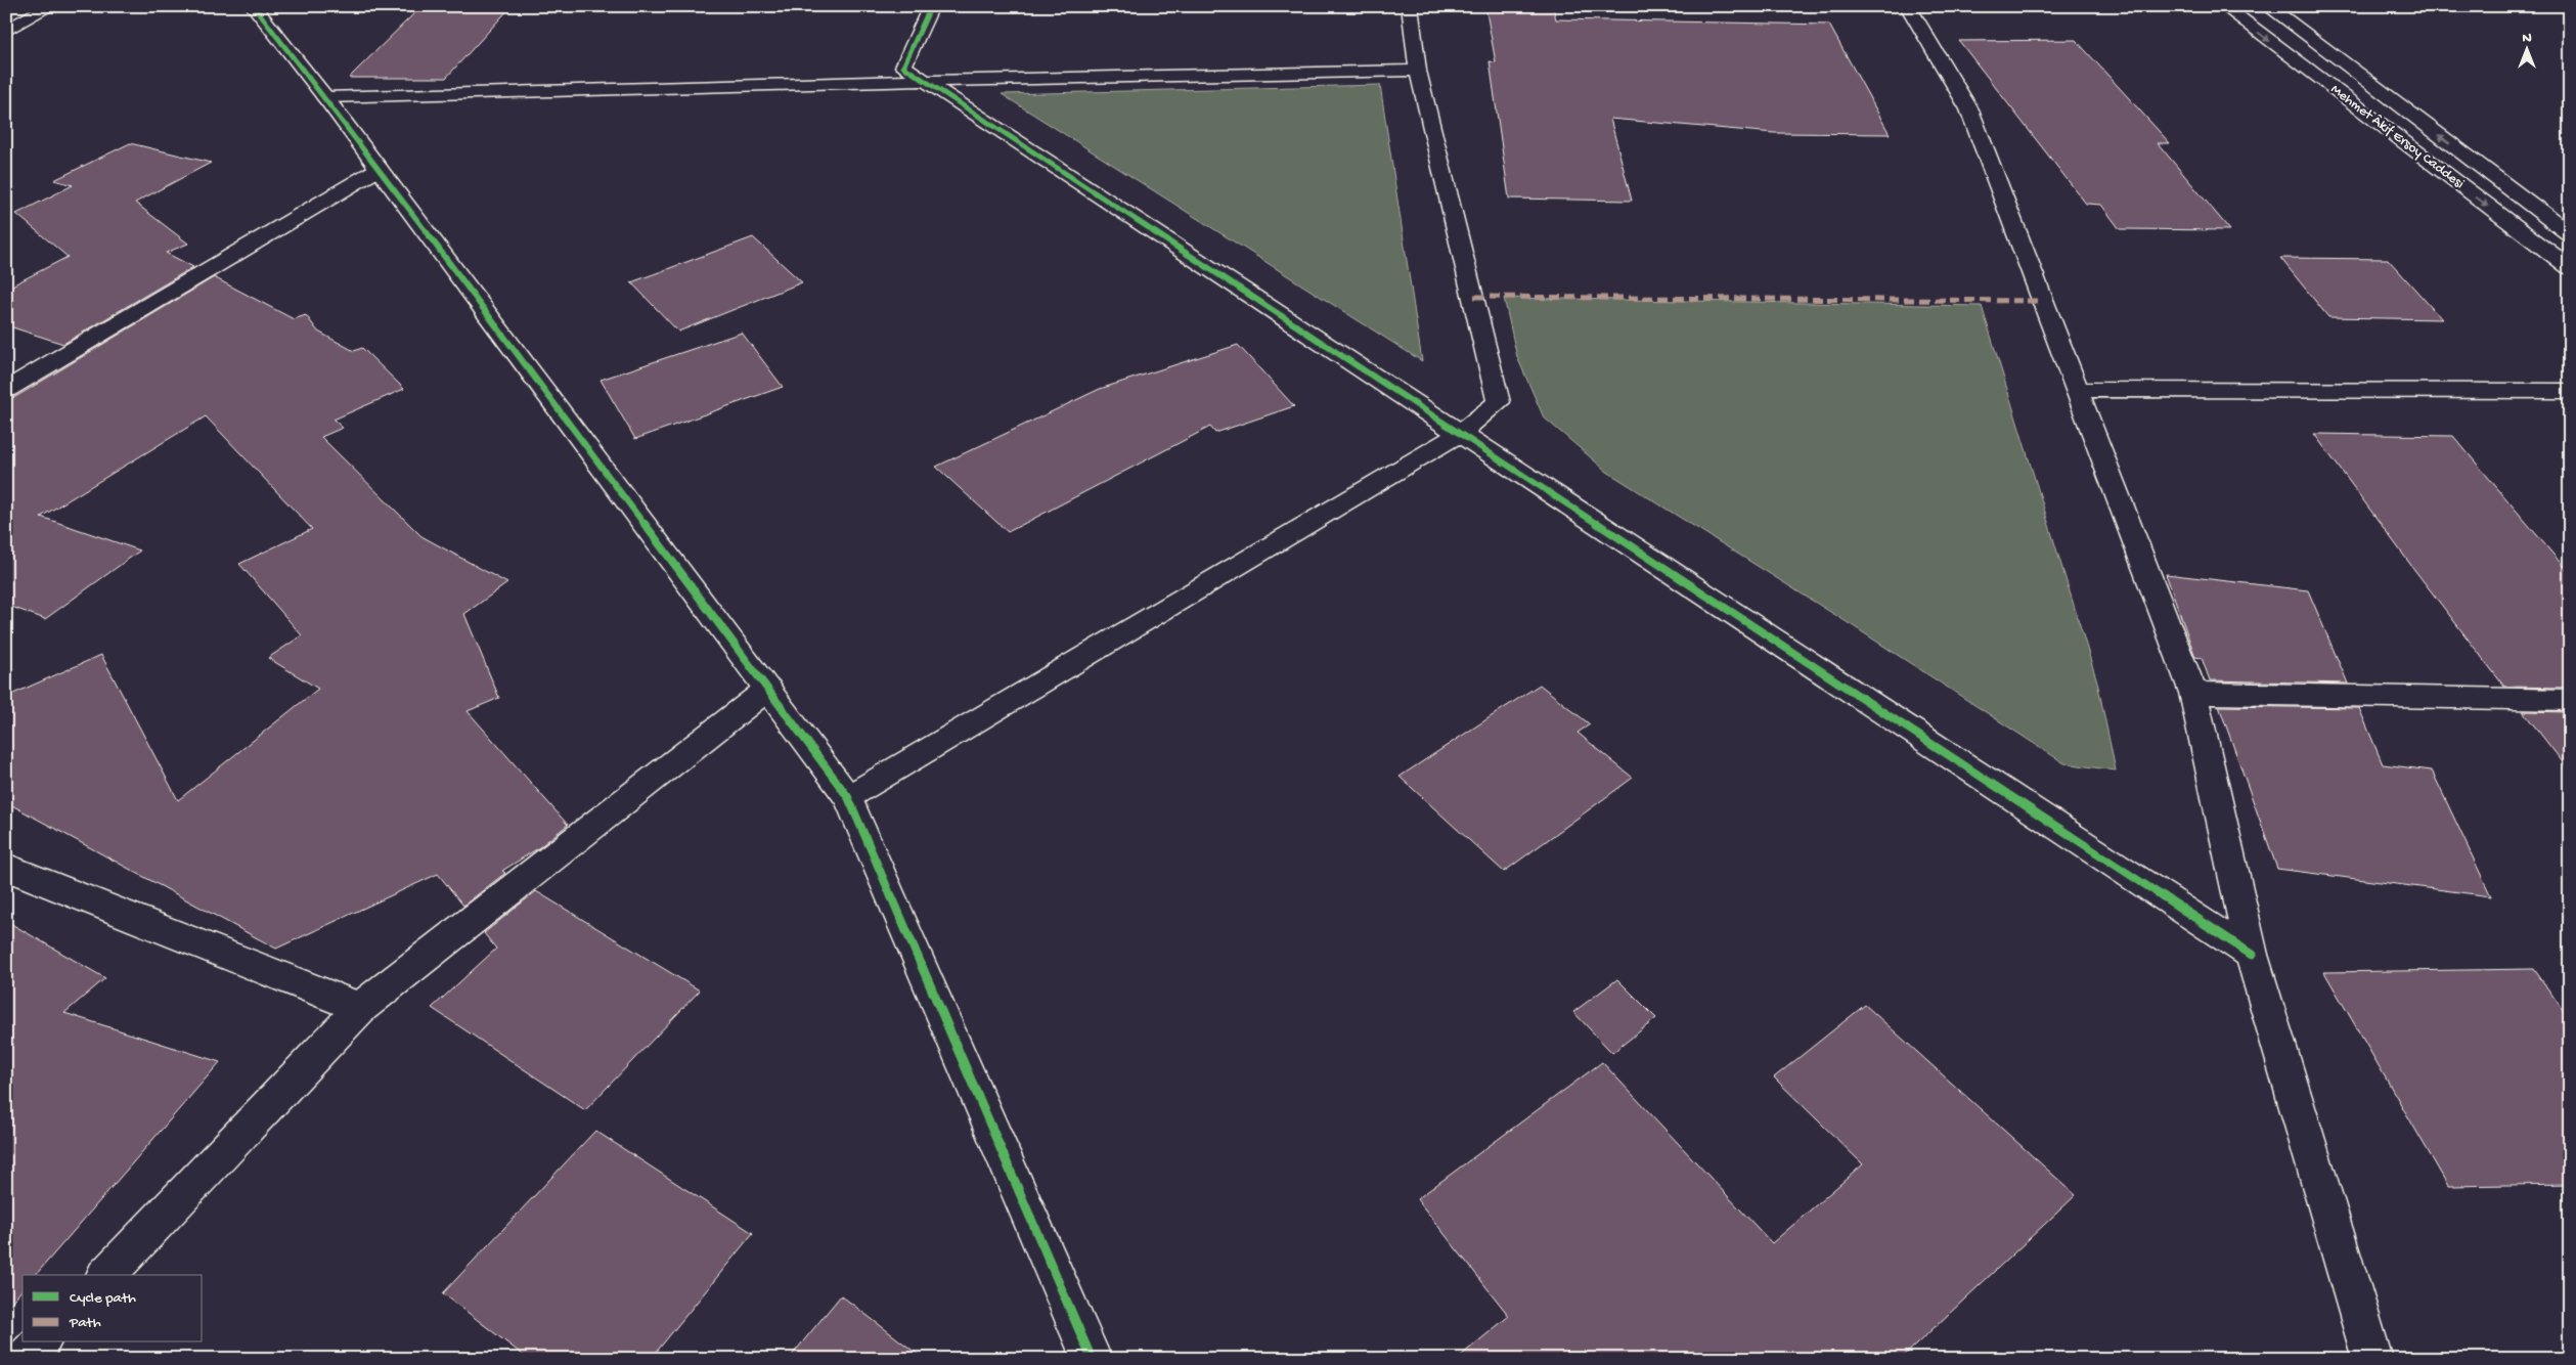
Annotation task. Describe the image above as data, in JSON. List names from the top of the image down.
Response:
{
  "streets": {
    "street": ["Mehmet Âkif Ersoy Caddesi"]
  },
  "legend": ["Cycle path", "Path"],
  "north": "top"
}
